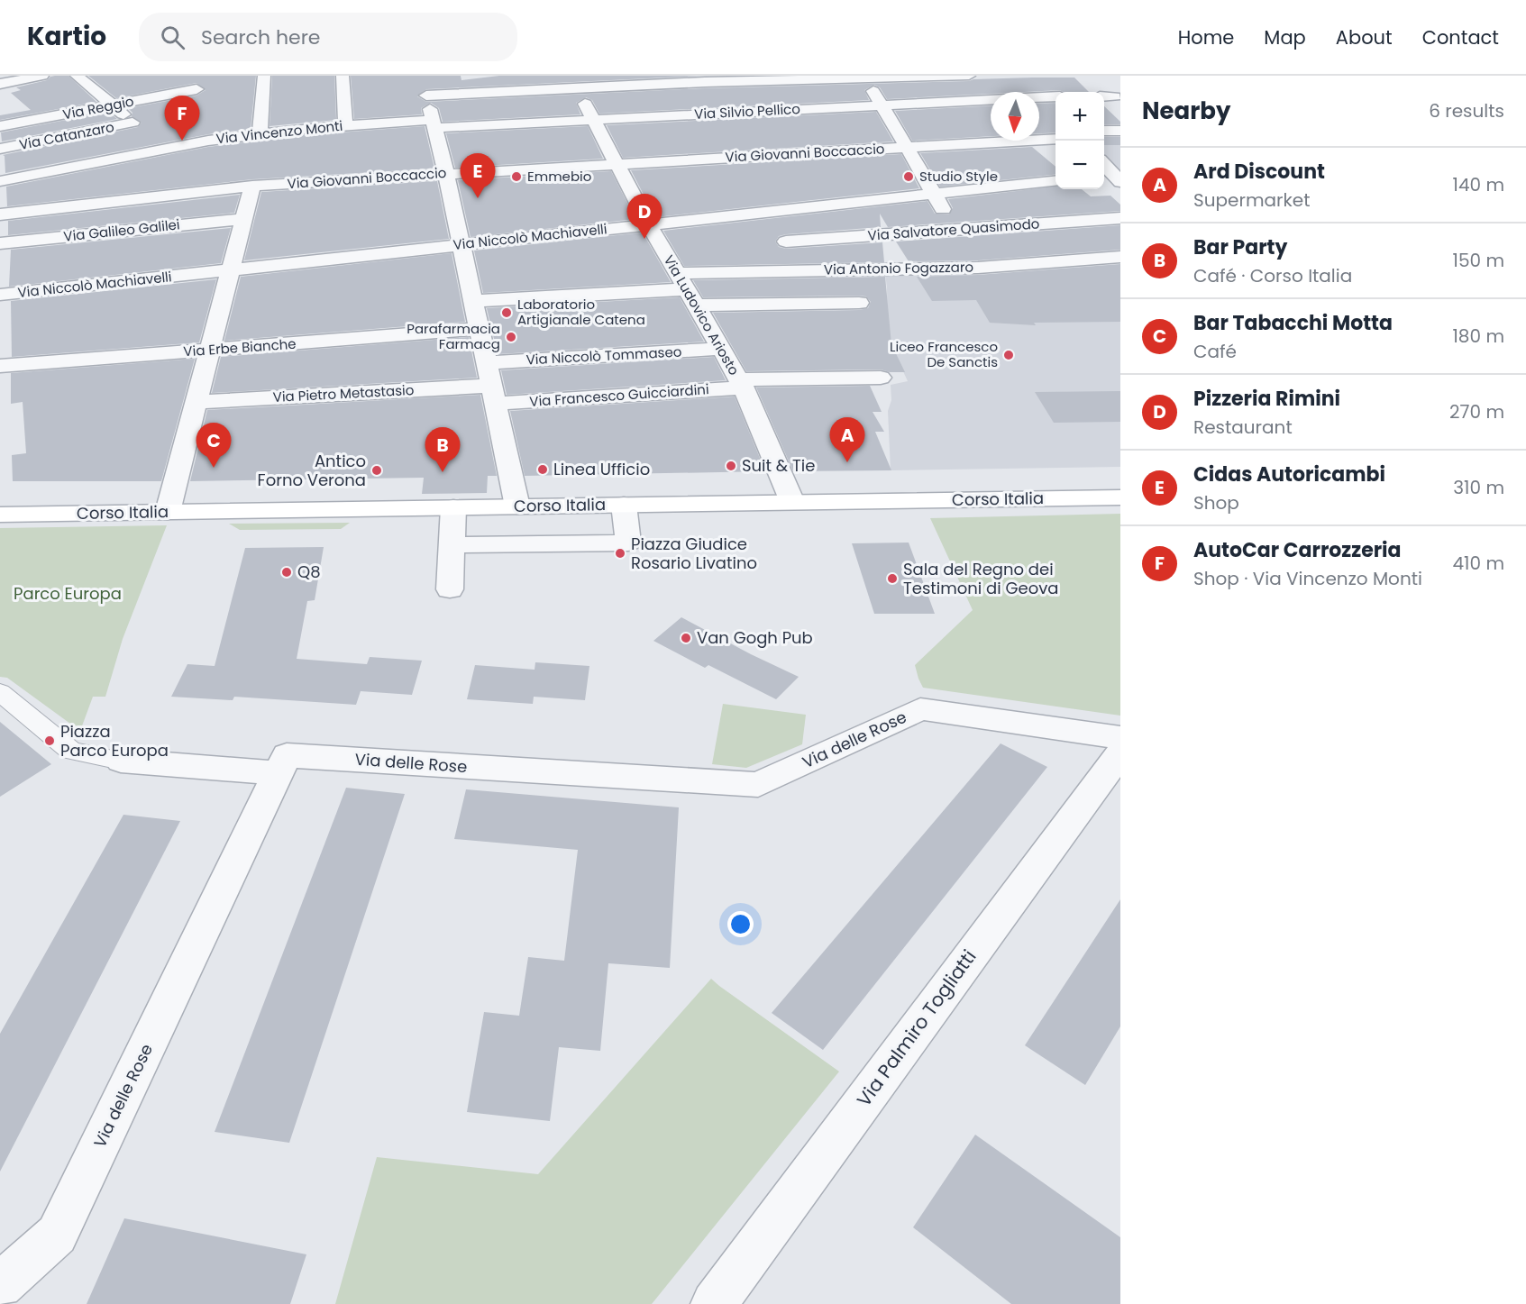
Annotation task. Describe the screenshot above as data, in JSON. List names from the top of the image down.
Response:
{
  "streets": {
    "main road": ["Corso Italia"],
    "street": [
      "Via Reggio",
      "Via Silvio Pellico",
      "Via Vincenzo Monti",
      "Via Catanzaro",
      "Via Giovanni Boccaccio",
      "Via Salvatore Quasimodo",
      "Via Galileo Galilei",
      "Via Niccolò Machiavelli",
      "Via Antonio Fogazzaro",
      "Via Ludovico Ariosto",
      "Via Erbe Bianche",
      "Via Niccolò Tommaseo",
      "Via Pietro Metastasio",
      "Via Francesco Guicciardini",
      "Via delle Rose",
      "Via Palmiro Togliatti"
    ]
  },
  "crossings": [
    ["Via Silvio Pellico", "Via Vincenzo Monti"],
    ["Via Silvio Pellico", "Via Ludovico Ariosto"],
    ["Via Giovanni Boccaccio", "Via Ludovico Ariosto"],
    ["Via Niccolò Machiavelli", "Via Ludovico Ariosto"],
    ["Via Antonio Fogazzaro", "Via Ludovico Ariosto"],
    ["Via Ludovico Ariosto", "Via Niccolò Tommaseo"],
    ["Via Ludovico Ariosto", "Via Francesco Guicciardini"],
    ["Via Ludovico Ariosto", "Corso Italia"],
    ["Via Pietro Metastasio", "Via Francesco Guicciardini"]
  ],
  "parks": ["Parco Europa"],
  "places": [
    "Emmebio",
    "Studio Style",
    "Laboratorio Artigianale Catena",
    "Parafarmacia Farmacg",
    "Liceo Francesco De Sanctis",
    "Suit & Tie",
    "Linea Ufficio",
    "Antico Forno Verona",
    "Piazza Giudice Rosario Livatino",
    "Q8",
    "Sala del Regno dei Testimoni di Geova",
    "Van Gogh Pub",
    "Piazza Parco Europa"
  ],
  "north": "bottom",
  "page": {
    "header": "Kartio",
    "search": "Search here",
    "nav": [
      "Home",
      "Map",
      "About",
      "Contact"
    ],
    "heading": ["Nearby", "6 results"],
    "map_buttons": ["+", "−"],
    "pins": [
      "F",
      "E",
      "D",
      "A",
      "C",
      "B"
    ],
    "list": [
      {
        "mark": "A",
        "name": "Ard Discount",
        "note": "Supermarket",
        "value": "140 m"
      },
      {
        "mark": "B",
        "name": "Bar Party",
        "note": "Café · Corso Italia",
        "value": "150 m"
      },
      {
        "mark": "C",
        "name": "Bar Tabacchi Motta",
        "note": "Café",
        "value": "180 m"
      },
      {
        "mark": "D",
        "name": "Pizzeria Rimini",
        "note": "Restaurant",
        "value": "270 m"
      },
      {
        "mark": "E",
        "name": "Cidas Autoricambi",
        "note": "Shop",
        "value": "310 m"
      },
      {
        "mark": "F",
        "name": "AutoCar Carrozzeria",
        "note": "Shop · Via Vincenzo Monti",
        "value": "410 m"
      }
    ]
  }
}
